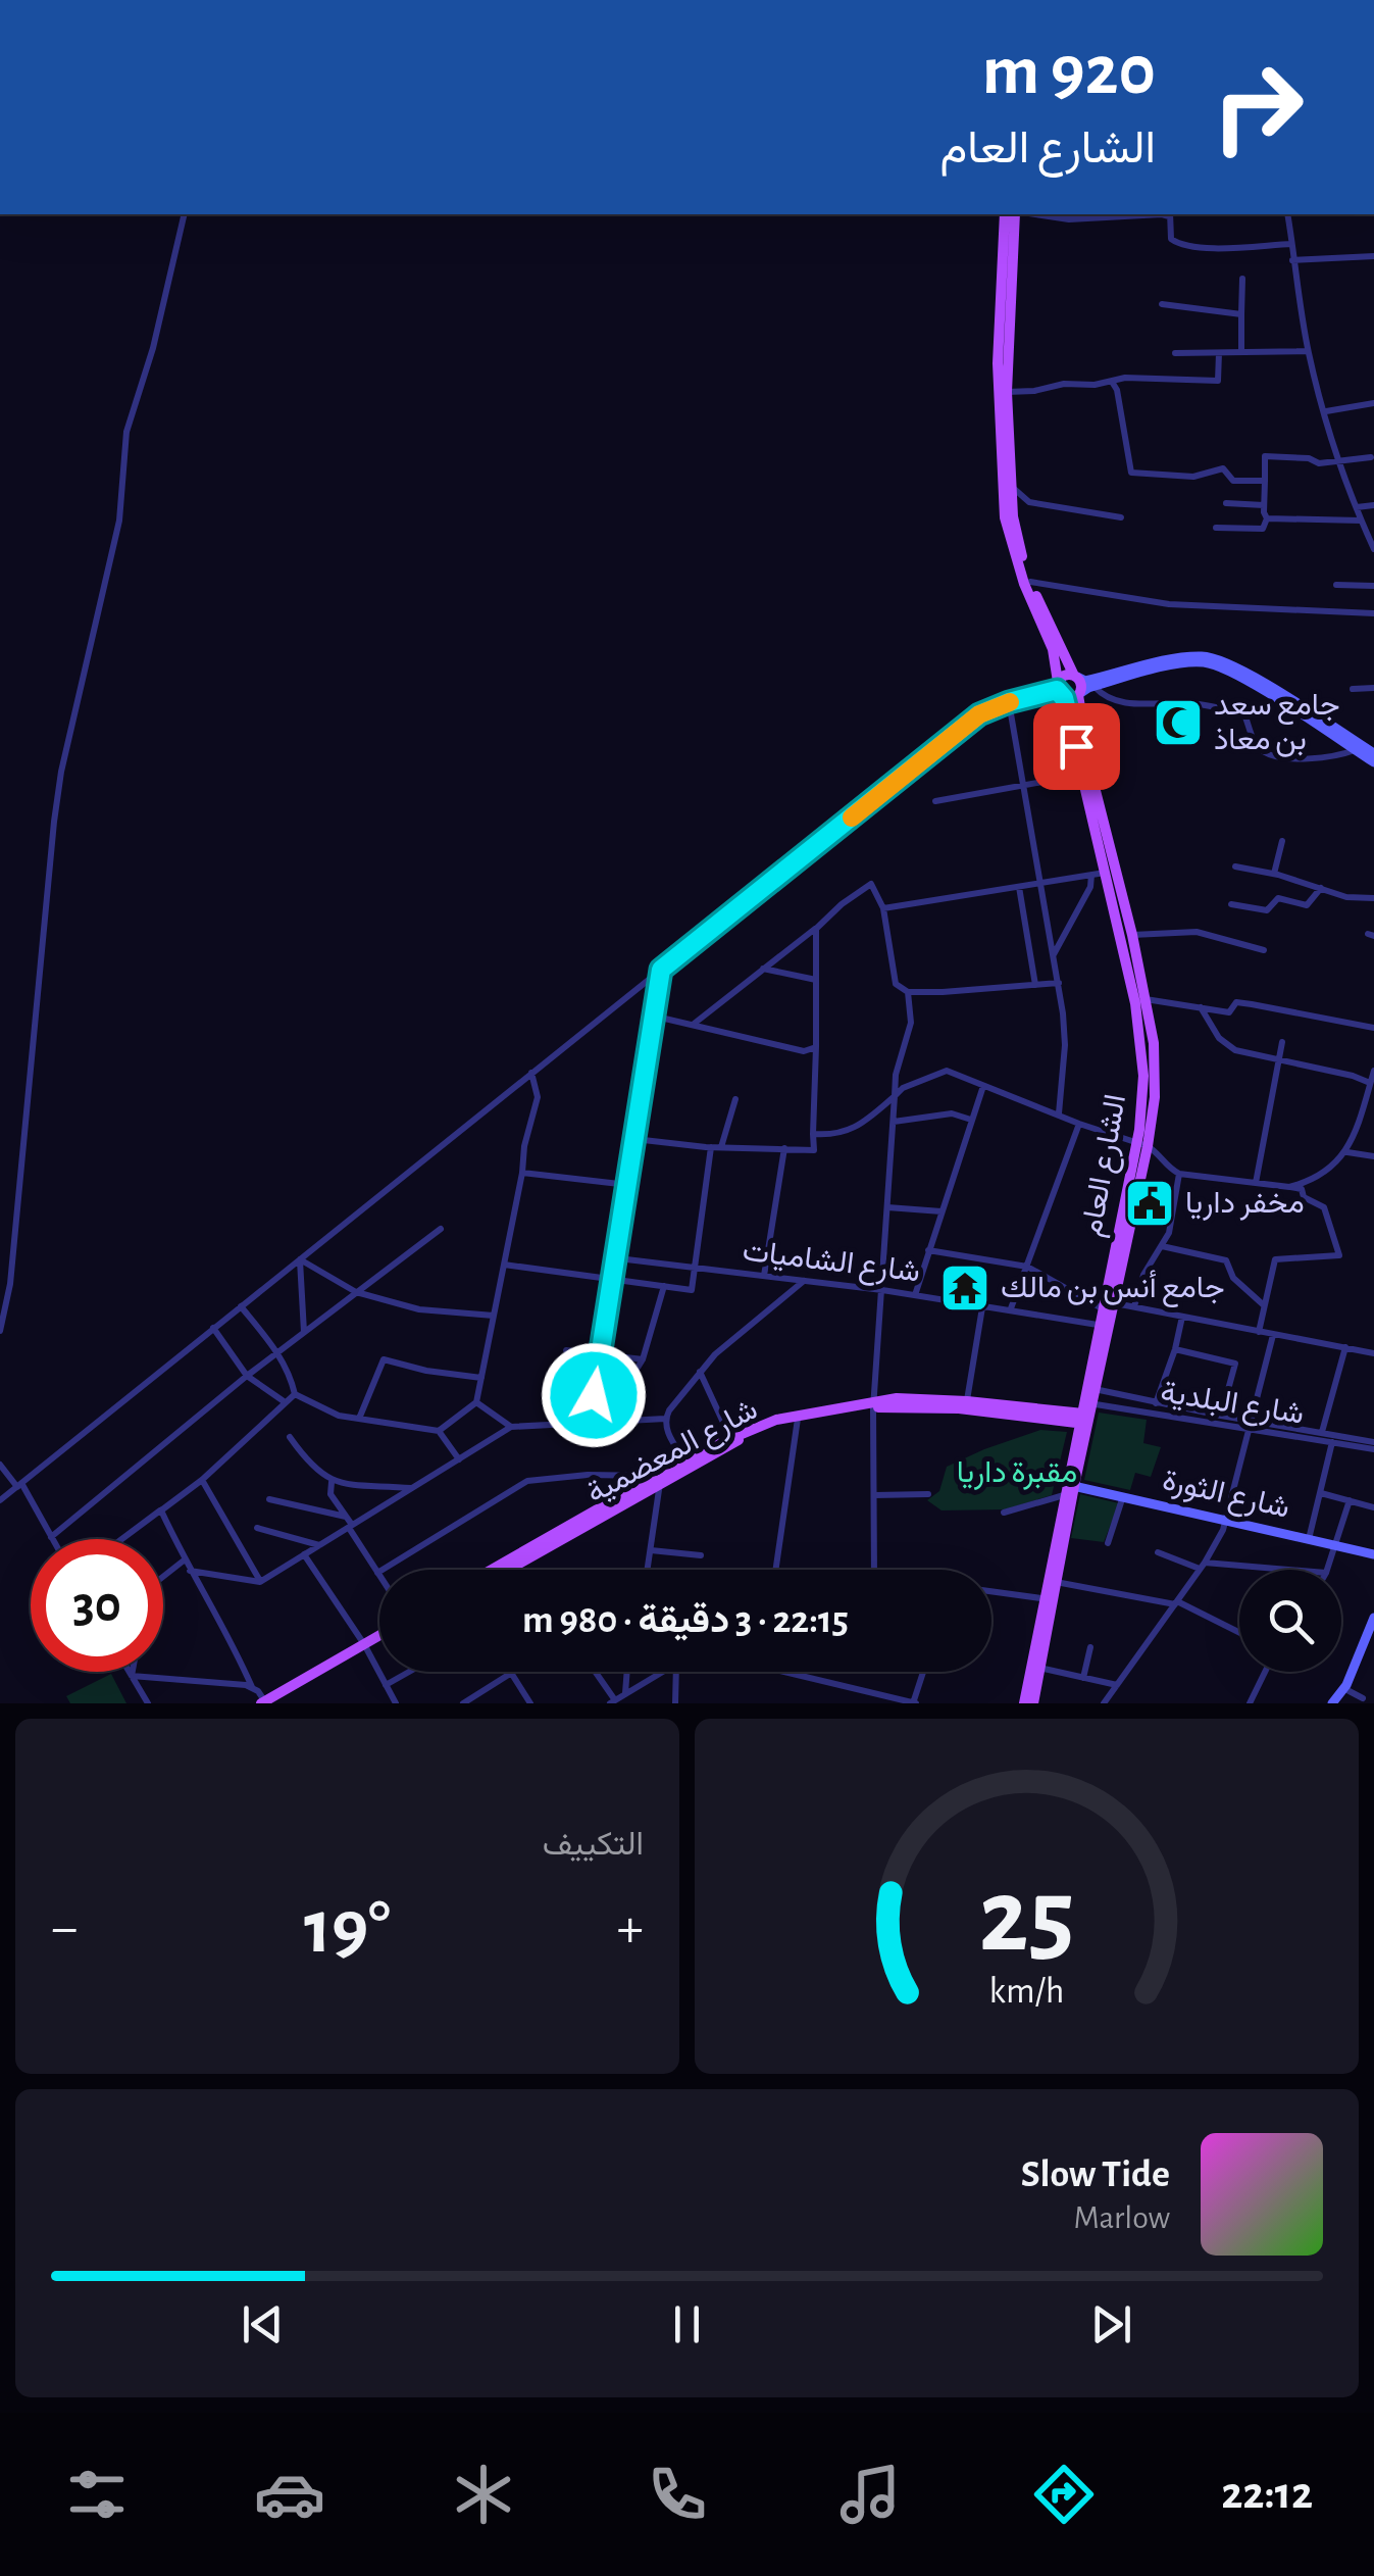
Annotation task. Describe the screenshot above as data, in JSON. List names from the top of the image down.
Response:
{
  "streets": {
    "main road": ["الشارع العام", "شارع المعضمية", "شارع الثورة"],
    "street": ["شارع الشاميات", "شارع البلدية"]
  },
  "crossings": [
    ["الشارع العام", "شارع الشاميات"],
    ["الشارع العام", "شارع البلدية"],
    ["الشارع العام", "شارع المعضمية"],
    ["الشارع العام", "شارع الثورة"],
    ["شارع البلدية", "شارع المعضمية"]
  ],
  "parks": ["مقبرة داريا"],
  "places": {
    "mosque": ["جامع سعد بن معاذ"],
    "public building": ["مخفر داريا"],
    "temple": ["جامع أنس بن مالك"]
  },
  "page": {
    "turn": ["920 m", "الشارع العام"],
    "limit": "30",
    "trip": "22:15 · 3 دقيقة · 980 m",
    "tile": "التكييف",
    "heat": ["−", "19°", "+"],
    "song": ["Slow Tide", "Marlow"],
    "tabs": "22:12",
    "gauge": ["25", "km/h"]
  }
}
